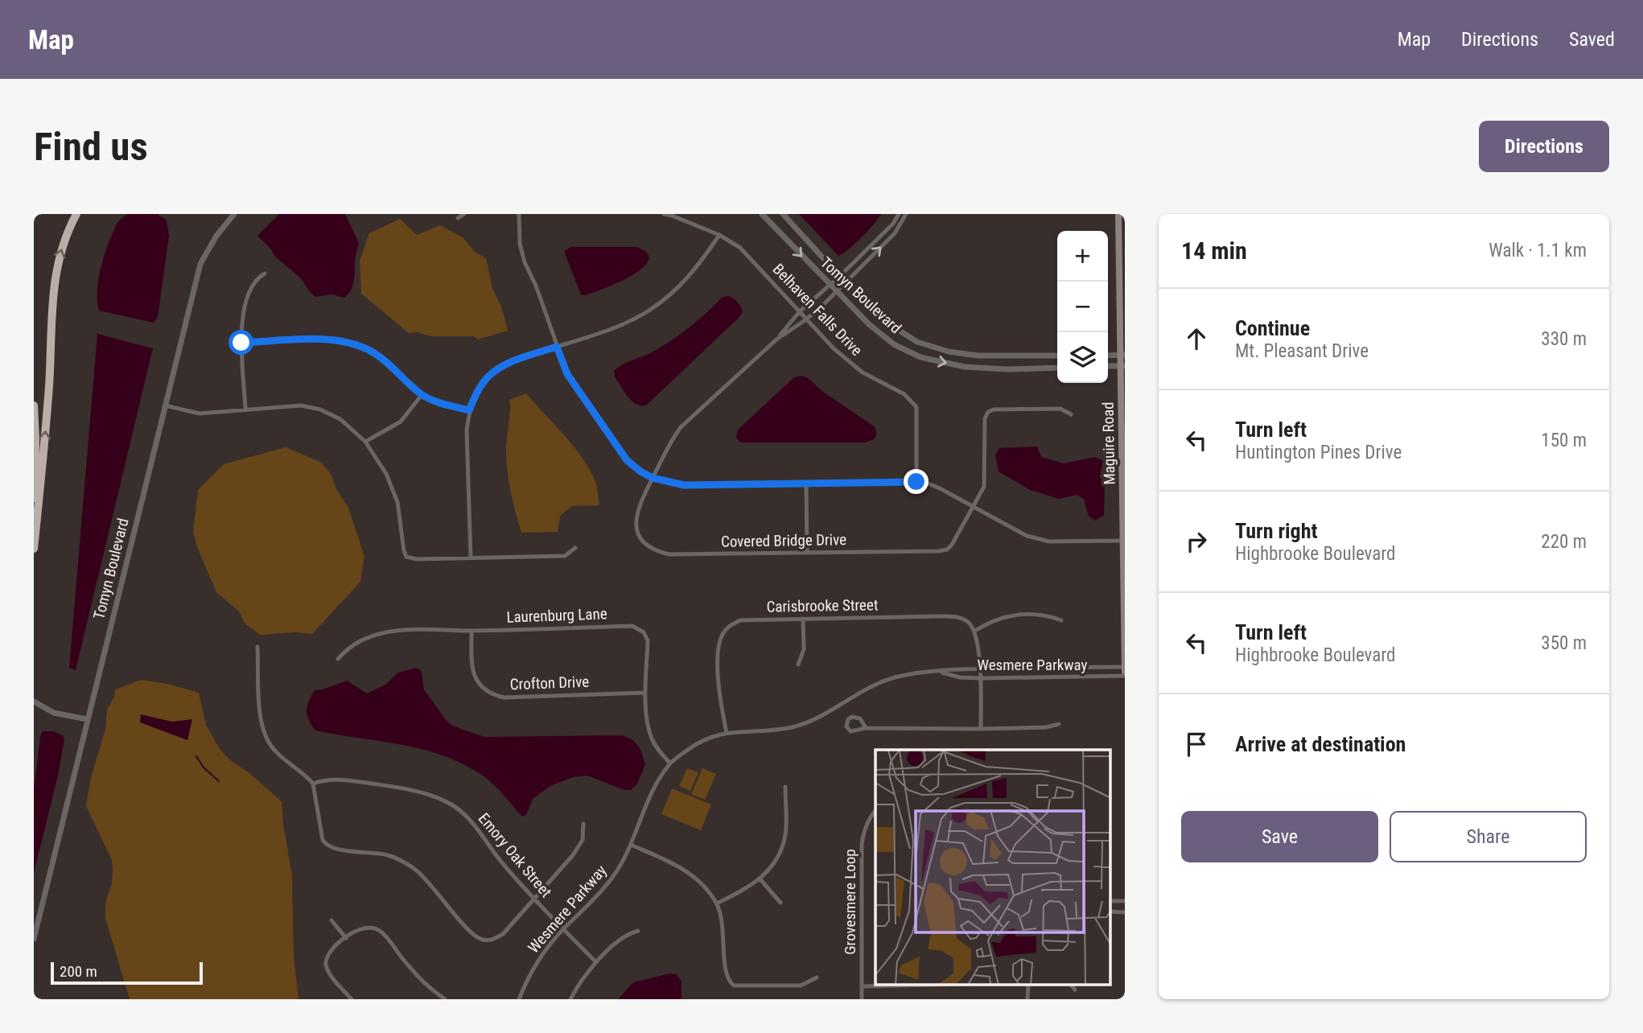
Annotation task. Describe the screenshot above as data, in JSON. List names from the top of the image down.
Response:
{
  "streets": {
    "main road": ["Maguire Road"],
    "street": [
      "Tomyn Boulevard",
      "Belhaven Falls Drive",
      "Covered Bridge Drive",
      "Carisbrooke Street",
      "Laurenburg Lane",
      "Wesmere Parkway",
      "Crofton Drive",
      "Emory Oak Street",
      "Grovesmere Loop"
    ]
  },
  "crossings": [
    ["Maguire Road", "Wesmere Parkway"],
    ["Carisbrooke Street", "Wesmere Parkway"],
    ["Laurenburg Lane", "Wesmere Parkway"],
    ["Laurenburg Lane", "Crofton Drive"],
    ["Wesmere Parkway", "Emory Oak Street"]
  ],
  "scale_bar": "200 m",
  "page": {
    "header": "Map",
    "nav": ["Map", "Directions", "Saved"],
    "buttons": [
      "Directions",
      ["Save", "Share"]
    ],
    "title": "Find us",
    "heading": ["14 min", "Walk · 1.1 km"],
    "map_buttons": ["+", "−"],
    "list": [
      ["Continue", "Mt. Pleasant Drive", "330 m"],
      ["Turn left", "Huntington Pines Drive", "150 m"],
      ["Turn right", "Highbrooke Boulevard", "220 m"],
      ["Turn left", "Highbrooke Boulevard", "350 m"],
      "Arrive at destination"
    ],
    "scale": "200 m"
  }
}
